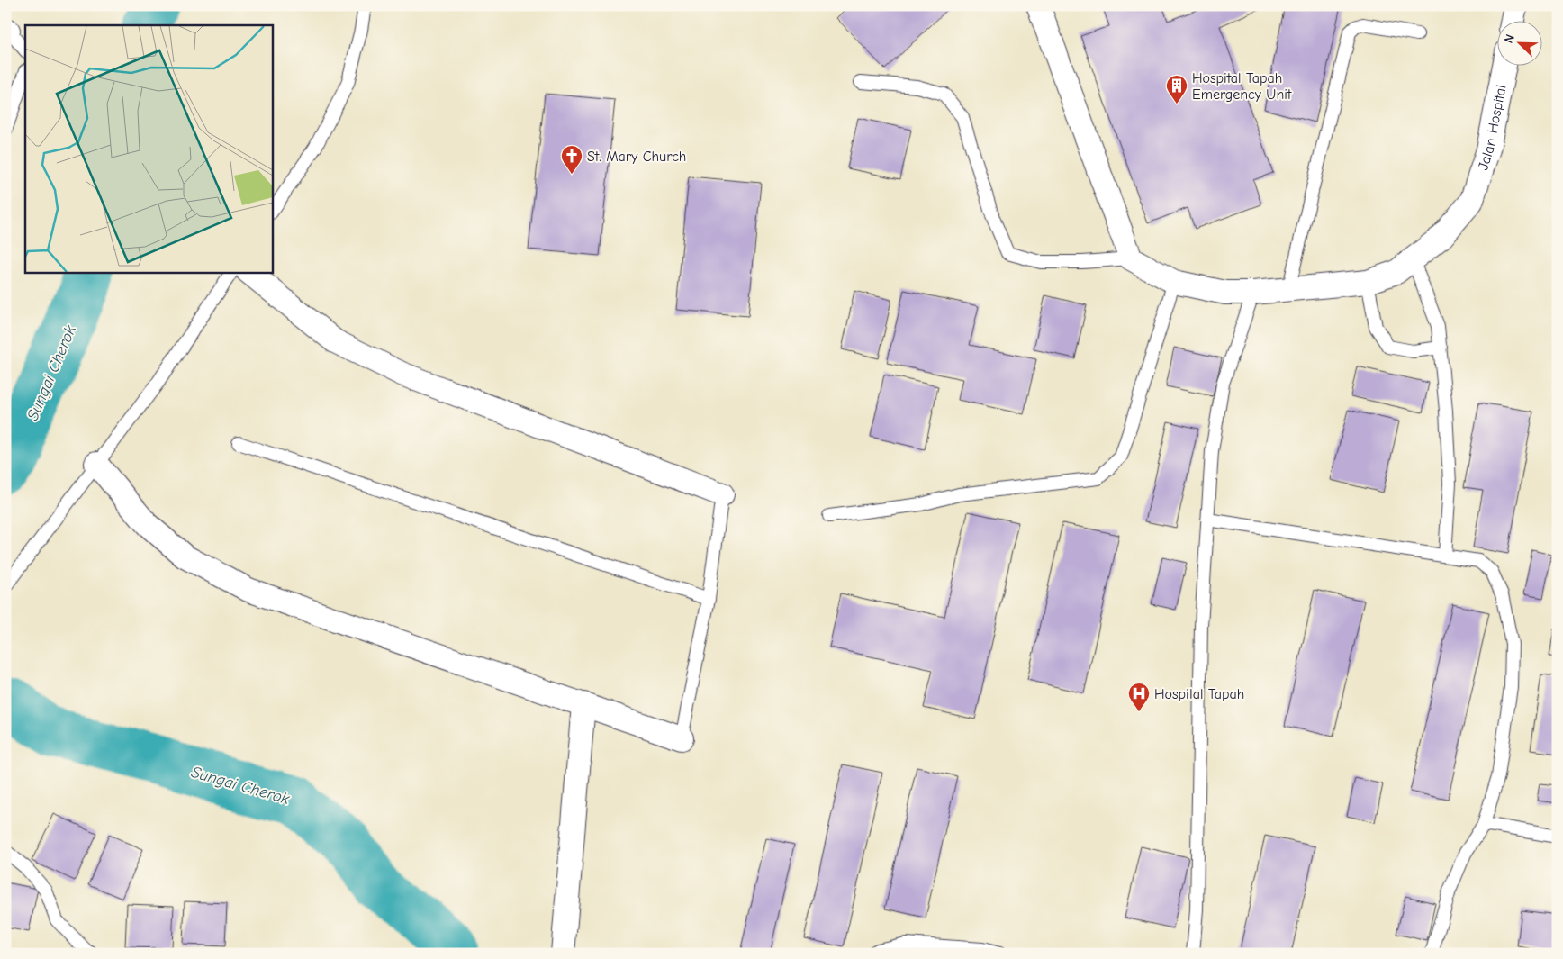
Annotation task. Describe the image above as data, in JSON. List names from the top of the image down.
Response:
{
  "streets": {
    "street": ["Jalan Hospital"]
  },
  "water": ["Sungai Cherok"],
  "places": {
    "building": ["Hospital Tapah Emergency Unit"],
    "church": ["St. Mary Church"],
    "hospital": ["Hospital Tapah"]
  },
  "north": "top left"
}
